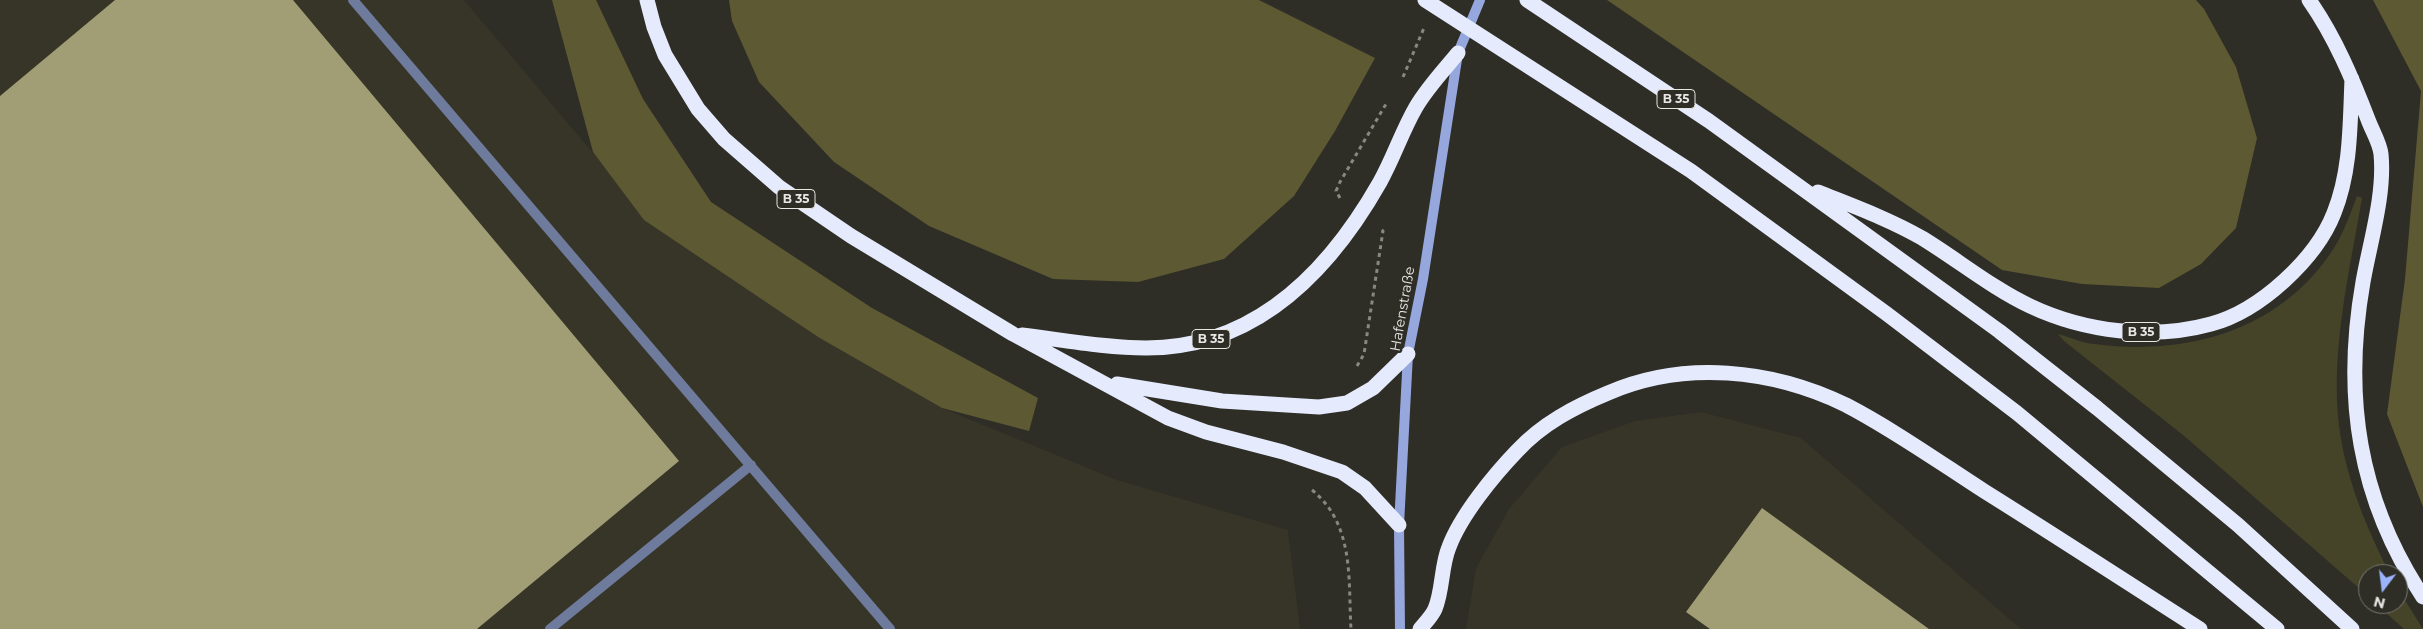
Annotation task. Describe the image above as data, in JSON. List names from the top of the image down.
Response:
{
  "streets": {
    "highway": ["B 35"],
    "street": ["Hafenstraße"]
  },
  "crossings": [
    ["B 35", "Hafenstraße"]
  ],
  "north": "bottom"
}
